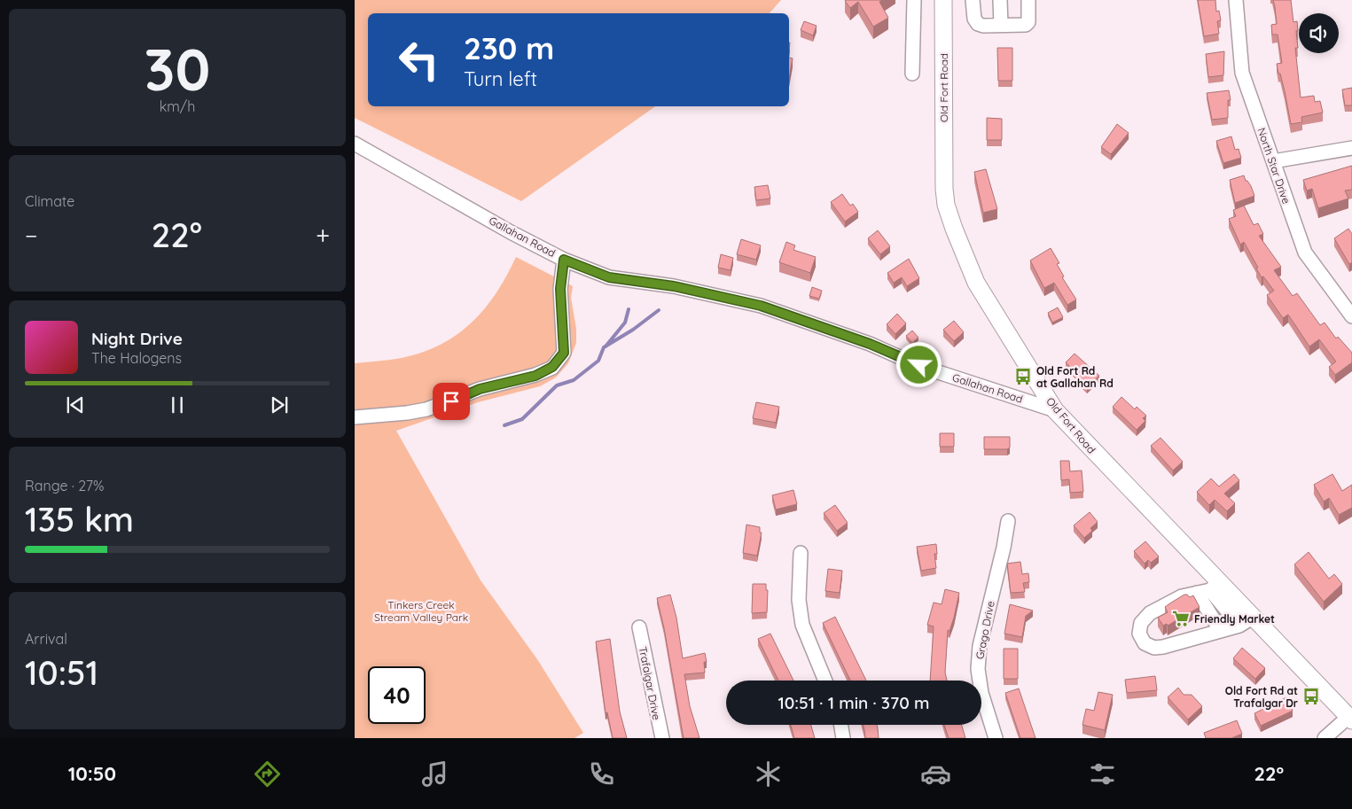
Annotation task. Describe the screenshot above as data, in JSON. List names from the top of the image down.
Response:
{
  "streets": {
    "main road": ["Old Fort Road"],
    "street": [
      "North Star Drive",
      "Gallahan Road",
      "Grago Drive",
      "Trafalgar Drive"
    ]
  },
  "crossings": [
    ["Old Fort Road", "Gallahan Road"]
  ],
  "parks": ["Tinkers Creek Stream Valley Park"],
  "places": {
    "bus stop": ["Old Fort Rd at Gallahan Rd", "Old Fort Rd at Trafalgar Dr"],
    "supermarket": ["Friendly Market"]
  },
  "page": {
    "tile": [
      ["30", "km/h"],
      "Climate",
      ["Range · 27%", "135 km"],
      ["Arrival", "10:51"]
    ],
    "turn": ["230 m", "Turn left"],
    "heat": ["−", "22°", "+"],
    "song": ["Night Drive", "The Halogens"],
    "limit": "40",
    "trip": "10:51 · 1 min · 370 m",
    "tabs": ["10:50", "22°"]
  }
}
